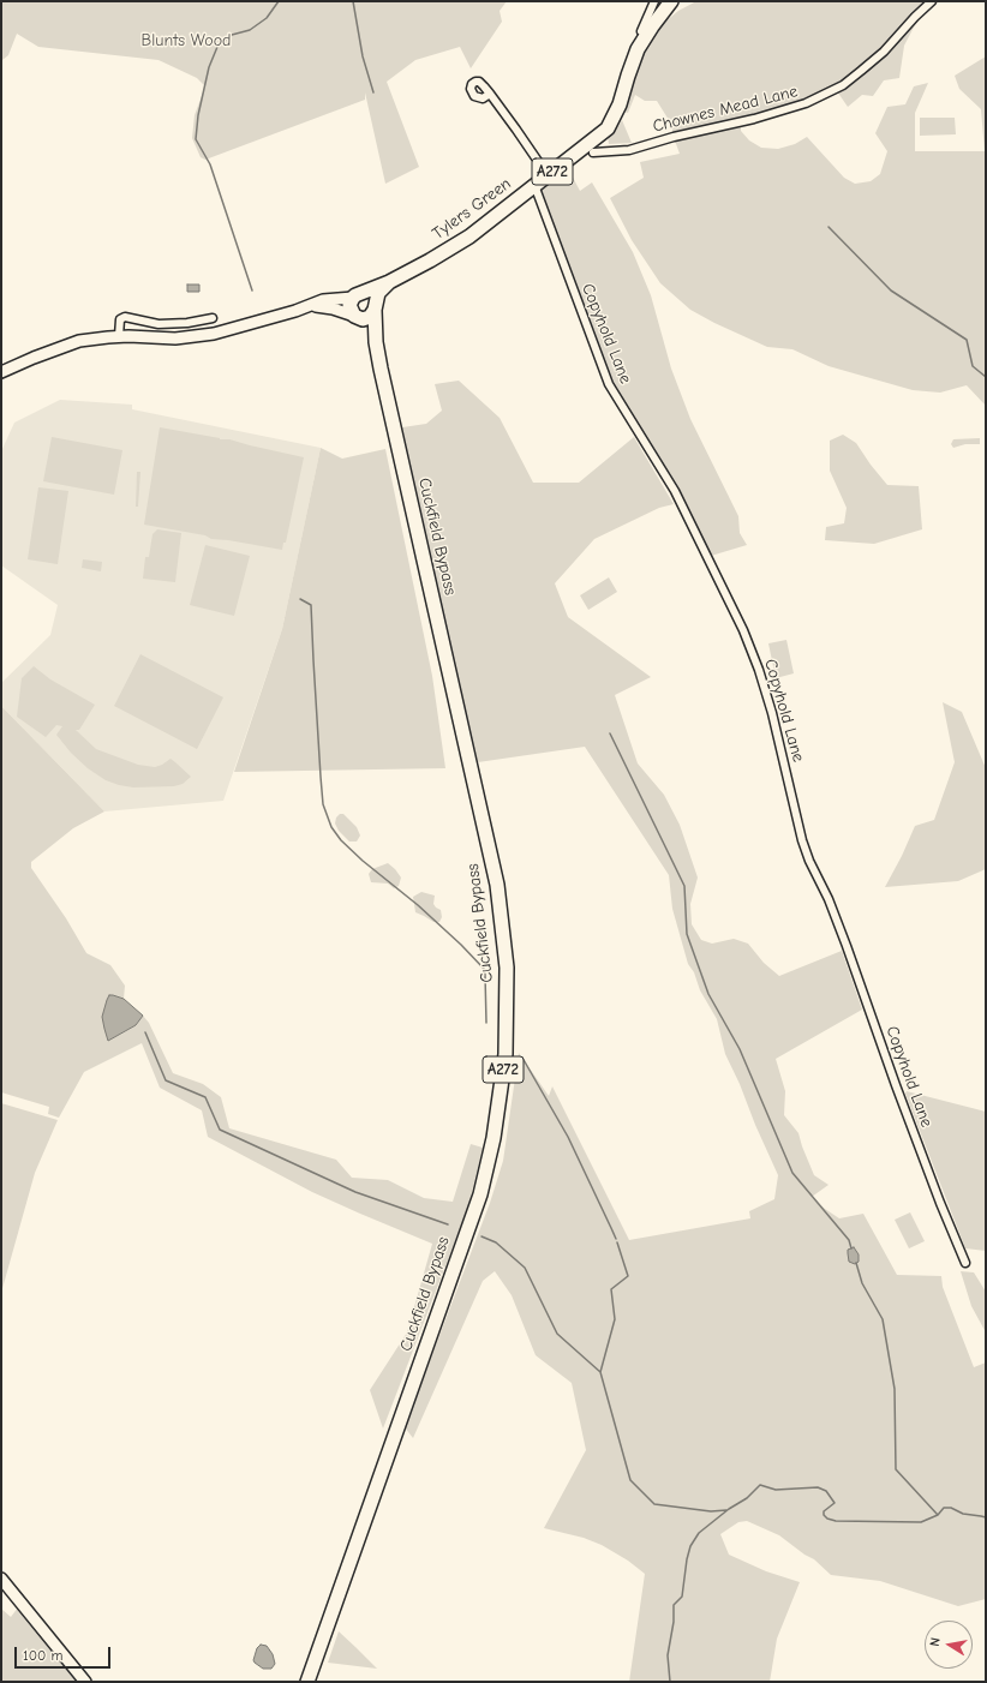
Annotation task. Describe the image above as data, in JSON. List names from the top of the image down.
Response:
{
  "streets": {
    "highway": ["A272", "Tylers Green", "Cuckfield Bypass"],
    "street": ["Chownes Mead Lane", "Copyhold Lane"]
  },
  "crossings": [
    ["A272", "Tylers Green"],
    ["A272", "Cuckfield Bypass"],
    ["Tylers Green", "Copyhold Lane"],
    ["Tylers Green", "Cuckfield Bypass"]
  ],
  "parks": ["Blunts Wood"],
  "scale_bar": "100 m",
  "north": "left"
}
